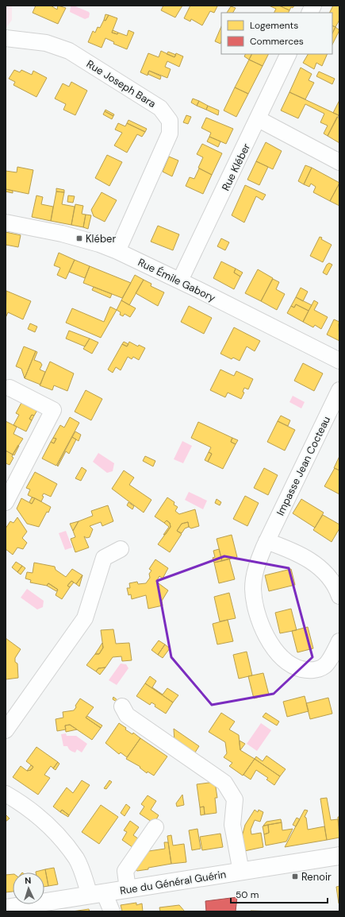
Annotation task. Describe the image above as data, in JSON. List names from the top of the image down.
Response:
{
  "streets": {
    "main road": ["Rue du Général Guérin"],
    "street": [
      "Rue Joseph Bara",
      "Rue Kléber",
      "Rue Émile Gabory",
      "Impasse Jean Cocteau"
    ]
  },
  "crossings": [
    ["Rue Joseph Bara", "Rue Émile Gabory"],
    ["Rue Kléber", "Rue Émile Gabory"]
  ],
  "places": {
    "transit": ["Kléber", "Renoir"]
  },
  "legend": ["Logements", "Commerces"],
  "scale_bar": "50 m",
  "north": "top"
}
